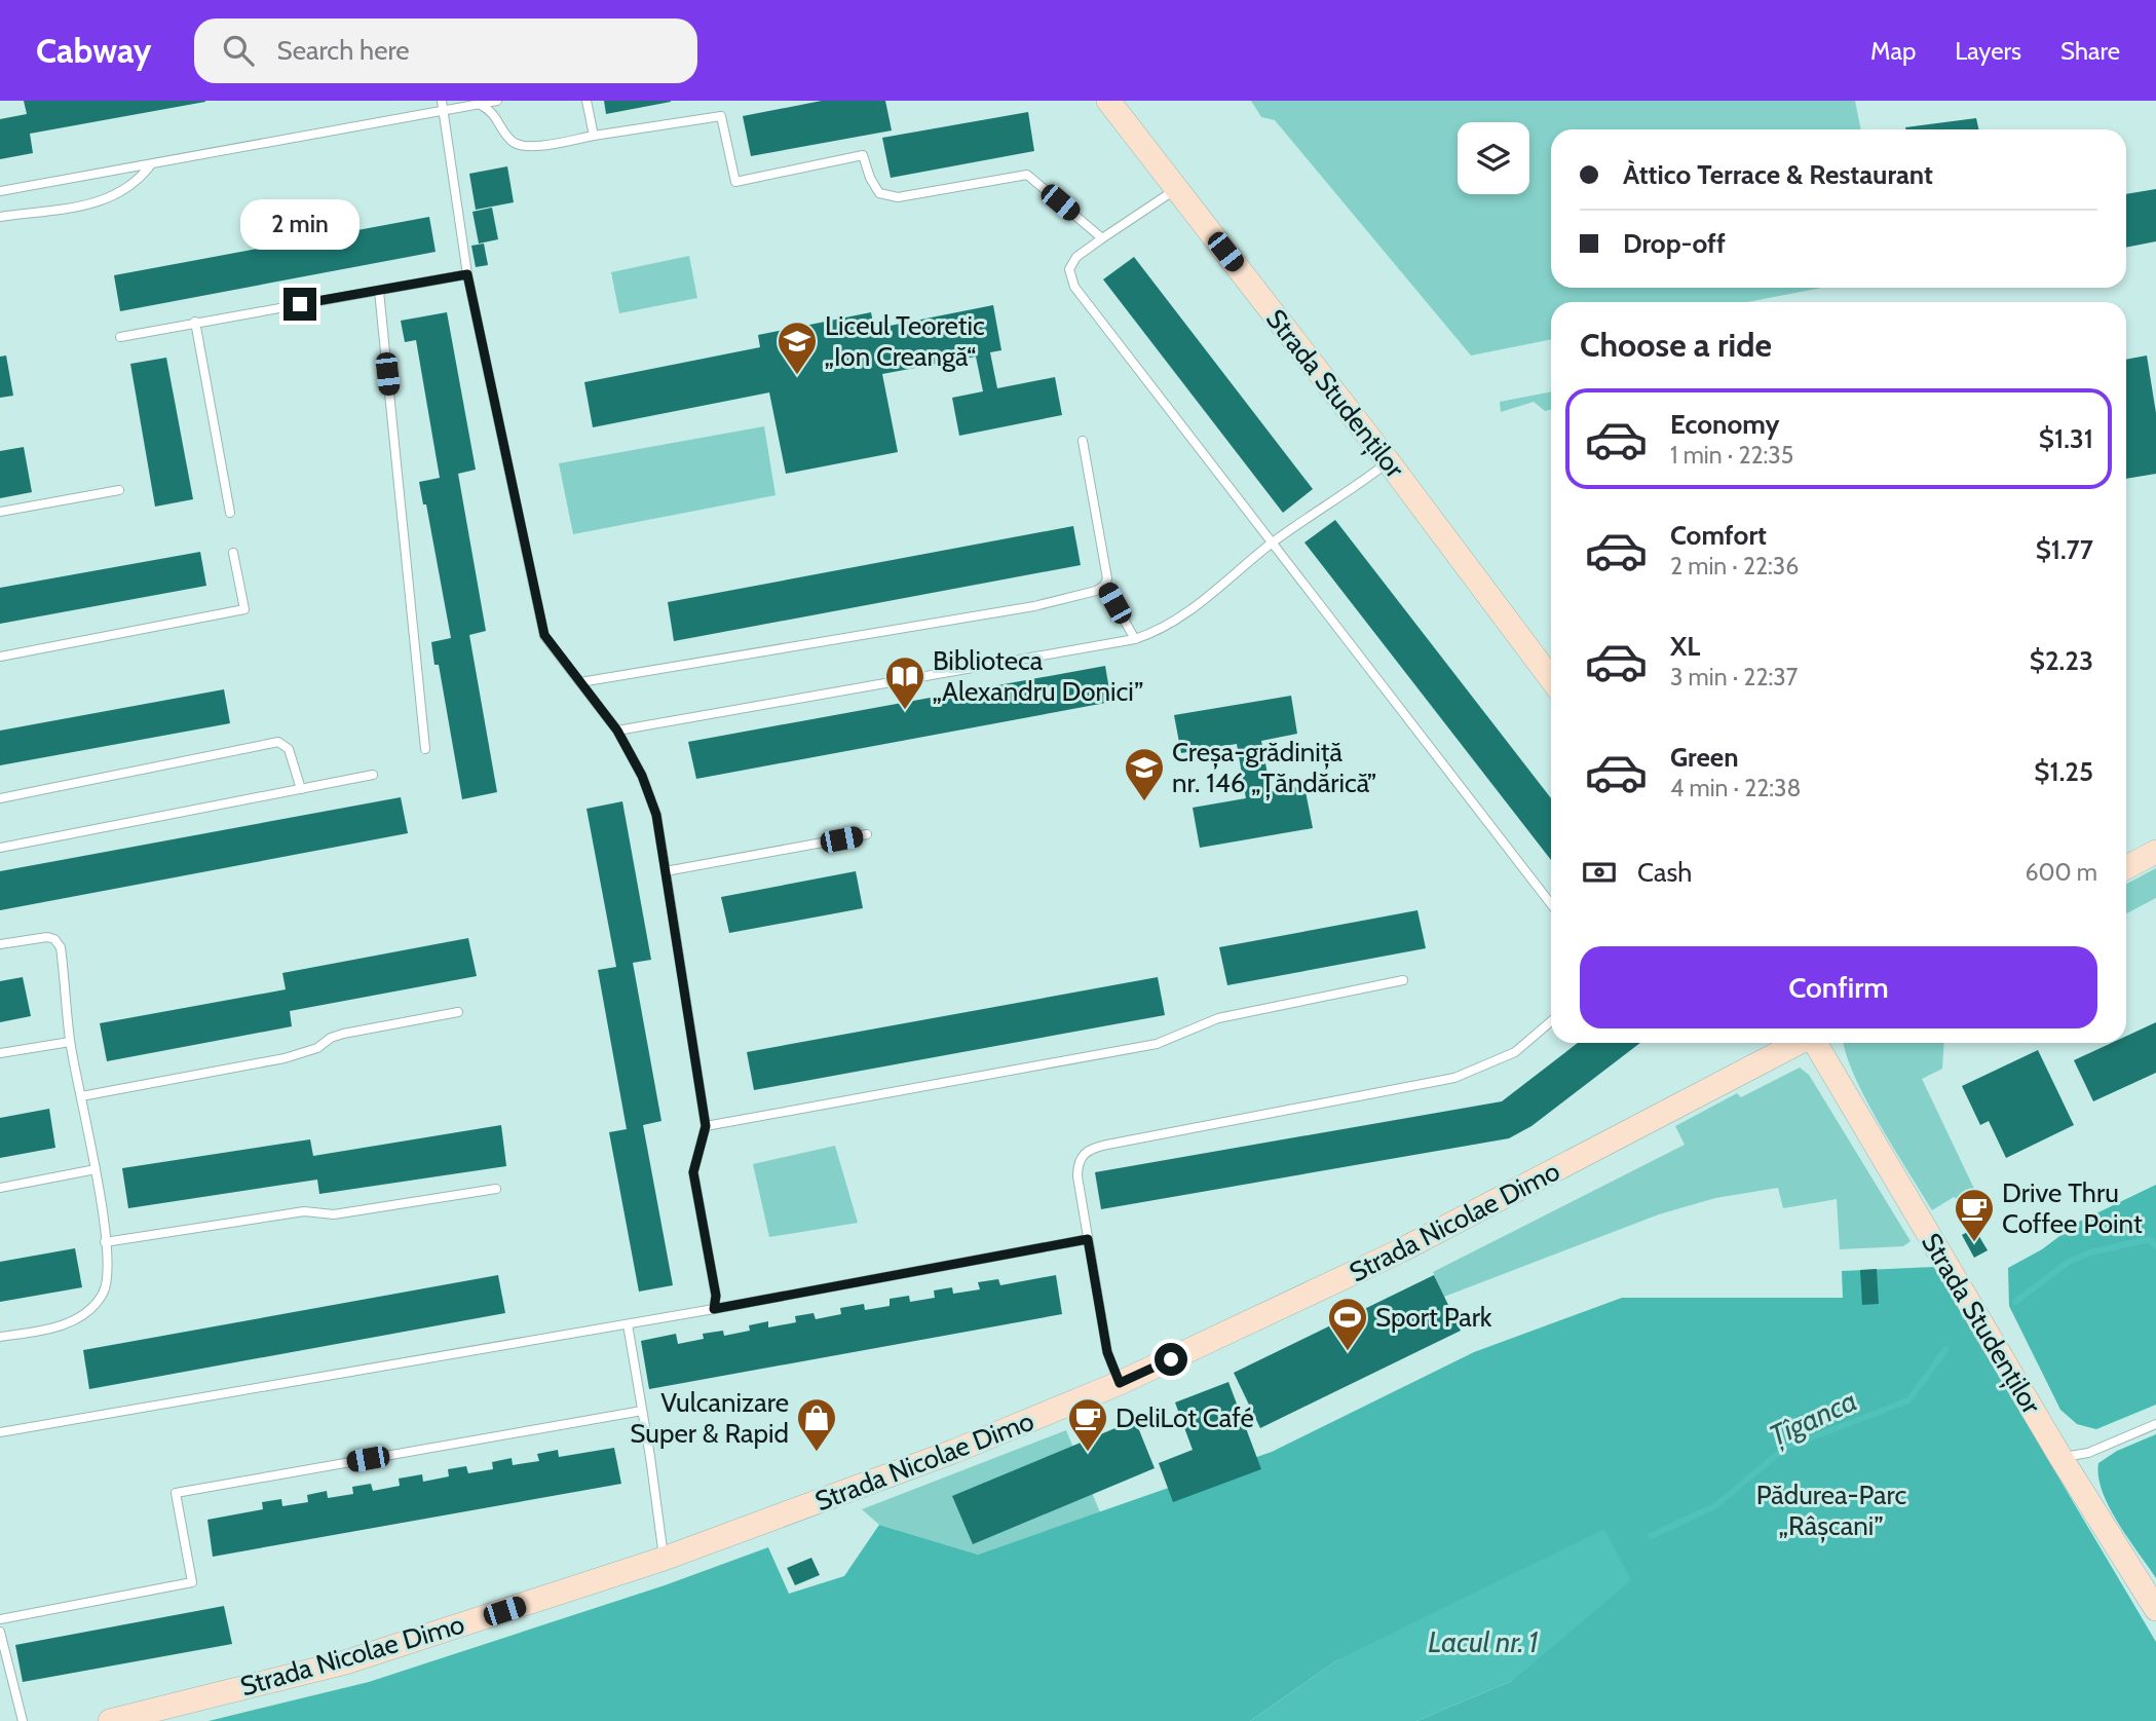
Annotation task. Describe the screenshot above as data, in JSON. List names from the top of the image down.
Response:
{
  "streets": {
    "main road": ["Strada Studenților", "Strada Nicolae Dimo"]
  },
  "water": ["Țîganca", "Lacul nr. 1"],
  "parks": ["Pădurea-Parc „Râșcani”"],
  "places": {
    "school or university": ["Liceul Teoretic „Ion Creangă“", "Creșa-grădiniță nr. 146 „Țăndărică”"],
    "library": ["Biblioteca „Alexandru Donici”"],
    "cafe": ["Drive Thru Coffee Point", "DeliLot Café"],
    "sports": ["Sport Park"],
    "shop": ["Vulcanizare Super & Rapid"]
  },
  "page": {
    "header": "Cabway",
    "search": "Search here",
    "nav": ["Map", "Layers", "Share"],
    "banner": ["Àttico Terrace & Restaurant", "Drop-off"],
    "bubble": "2 min",
    "heading": "Choose a ride",
    "list": [
      {
        "name": "Economy",
        "note": "1 min · 22:35",
        "value": "$1.31"
      },
      {
        "name": "Comfort",
        "note": "2 min · 22:36",
        "value": "$1.77"
      },
      {
        "name": "XL",
        "note": "3 min · 22:37",
        "value": "$2.23"
      },
      {
        "name": "Green",
        "note": "4 min · 22:38",
        "value": "$1.25"
      }
    ],
    "pay": ["Cash", "600 m"],
    "buttons": "Confirm"
  }
}
